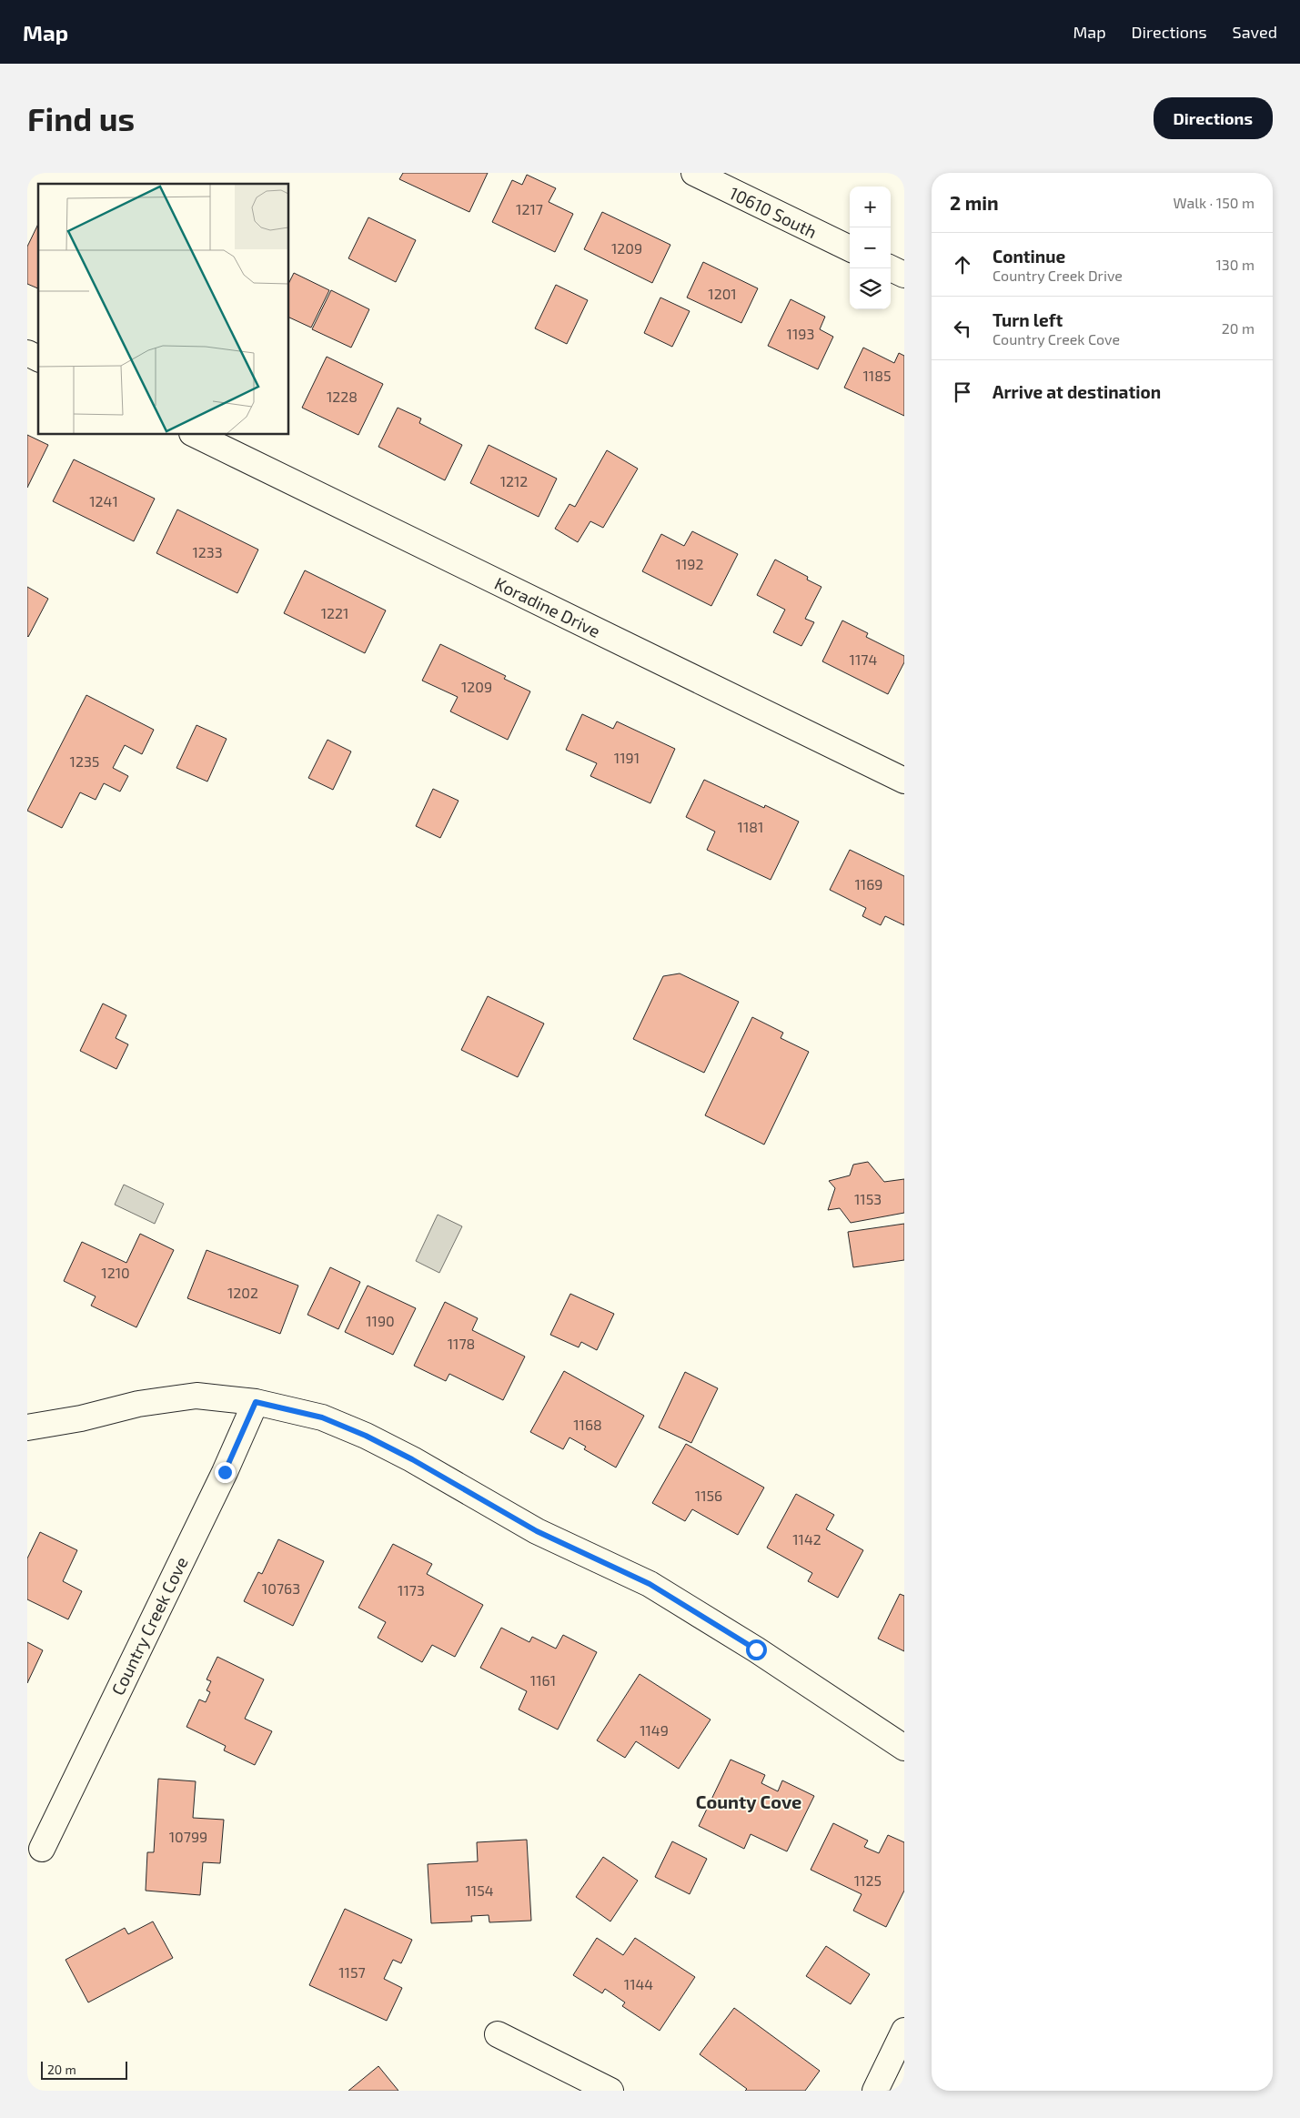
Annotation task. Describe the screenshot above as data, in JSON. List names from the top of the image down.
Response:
{
  "streets": {
    "street": ["10610 South", "Koradine Drive", "Country Creek Cove"]
  },
  "districts": ["County Cove"],
  "house_numbers": [
    "1217",
    "1209",
    "1201",
    "1193",
    "1185",
    "1228",
    "1212",
    "1241",
    "1233",
    "1192",
    "1221",
    "1174",
    "1209",
    "1191",
    "1235",
    "1181",
    "1169",
    "1153",
    "1210",
    "1202",
    "1190",
    "1178",
    "1168",
    "1156",
    "1142",
    "10763",
    "1173",
    "1161",
    "1149",
    "10799",
    "1125",
    "1154",
    "1157",
    "1144"
  ],
  "scale_bar": "20 m",
  "page": {
    "header": "Map",
    "nav": ["Map", "Directions", "Saved"],
    "buttons": "Directions",
    "title": "Find us",
    "heading": ["2 min", "Walk · 150 m"],
    "map_buttons": ["+", "−"],
    "list": [
      ["Continue", "Country Creek Drive", "130 m"],
      ["Turn left", "Country Creek Cove", "20 m"],
      "Arrive at destination"
    ],
    "scale": "20 m"
  }
}
